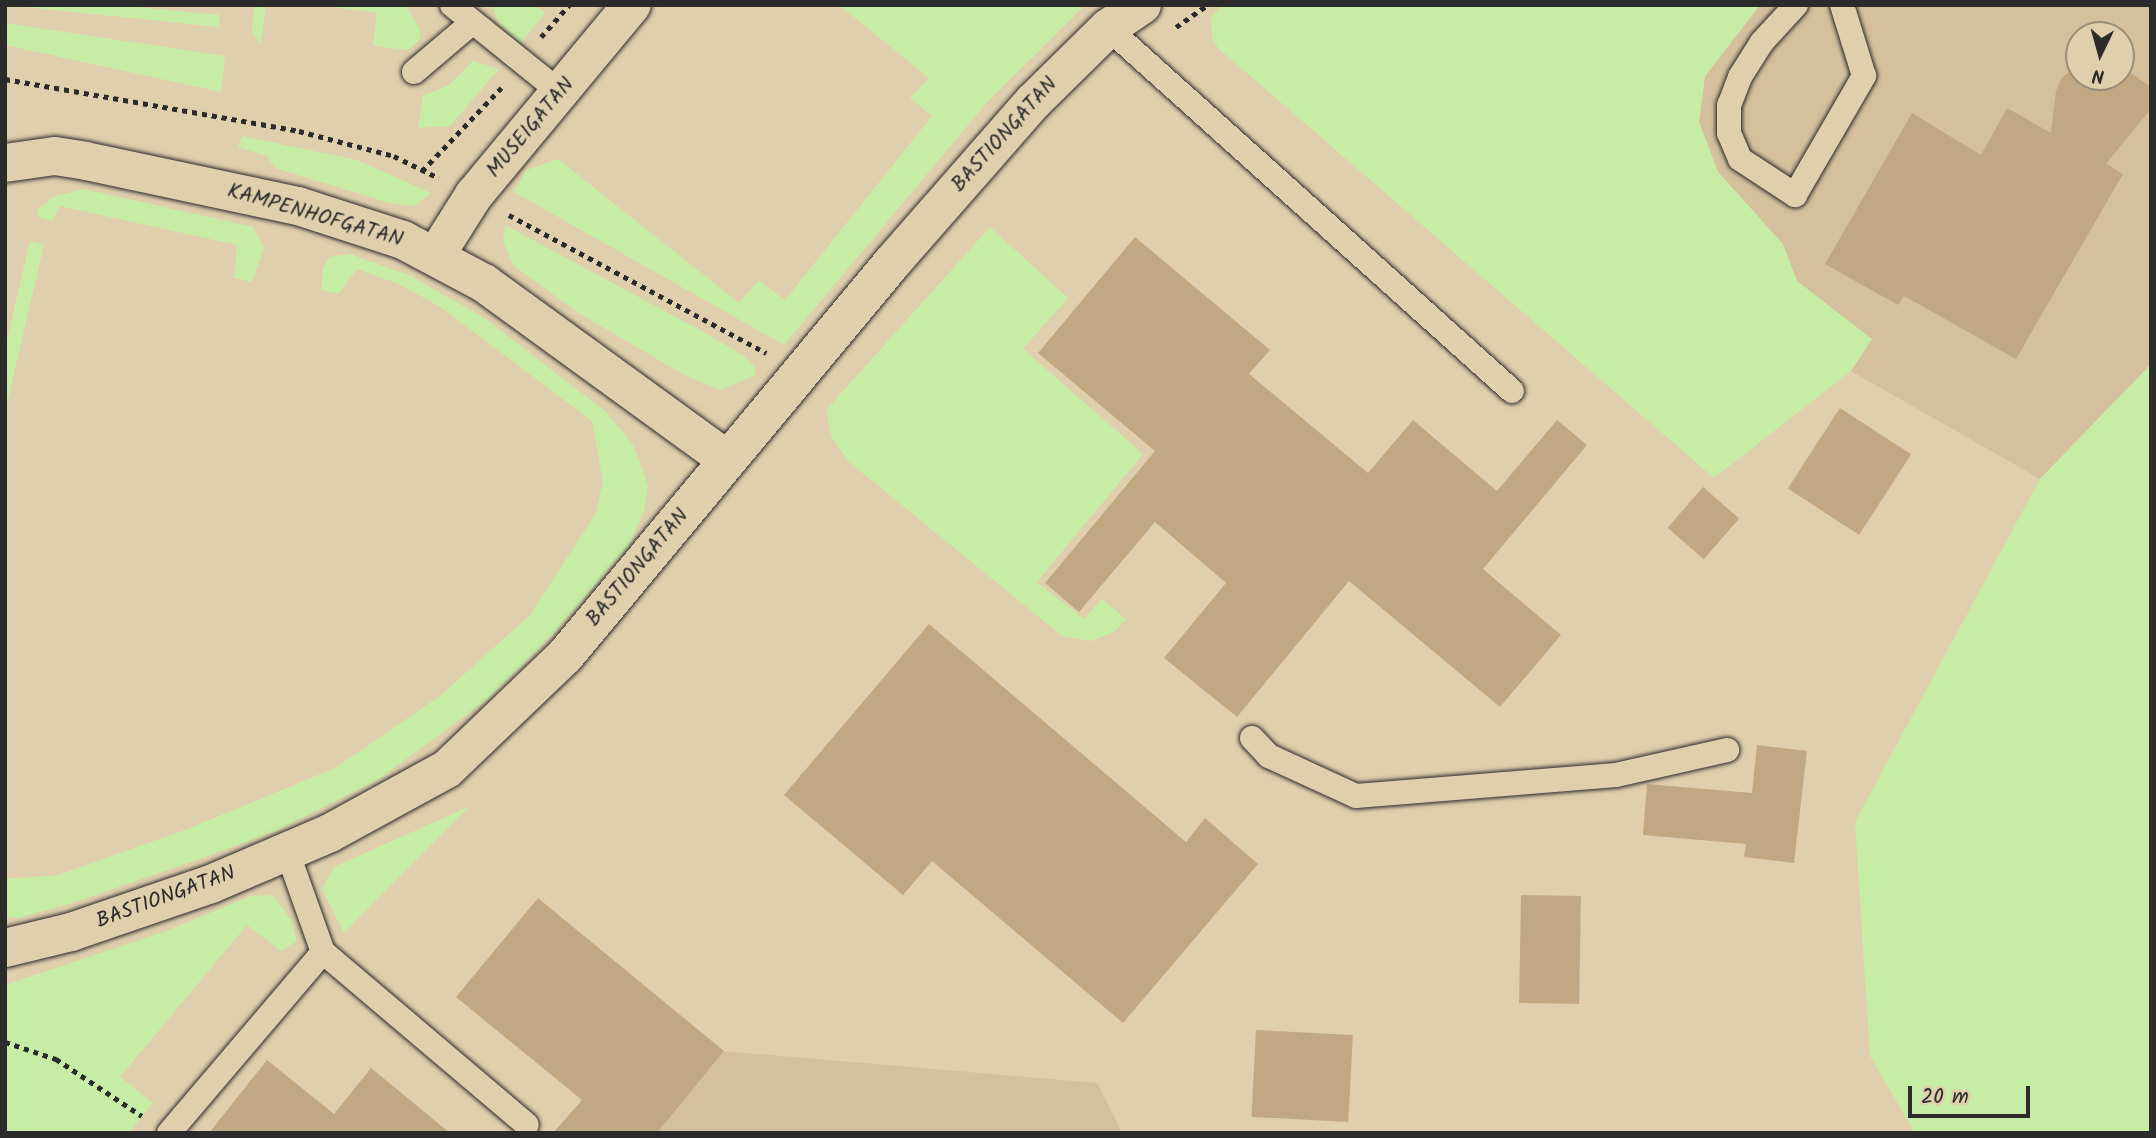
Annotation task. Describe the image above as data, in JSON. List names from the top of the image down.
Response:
{
  "streets": {
    "main road": ["MUSEIGATAN", "BASTIONGATAN", "KAMPENHOFGATAN"]
  },
  "crossings": [
    ["MUSEIGATAN", "KAMPENHOFGATAN"],
    ["BASTIONGATAN", "KAMPENHOFGATAN"]
  ],
  "scale_bar": "20 m",
  "north": "bottom"
}
